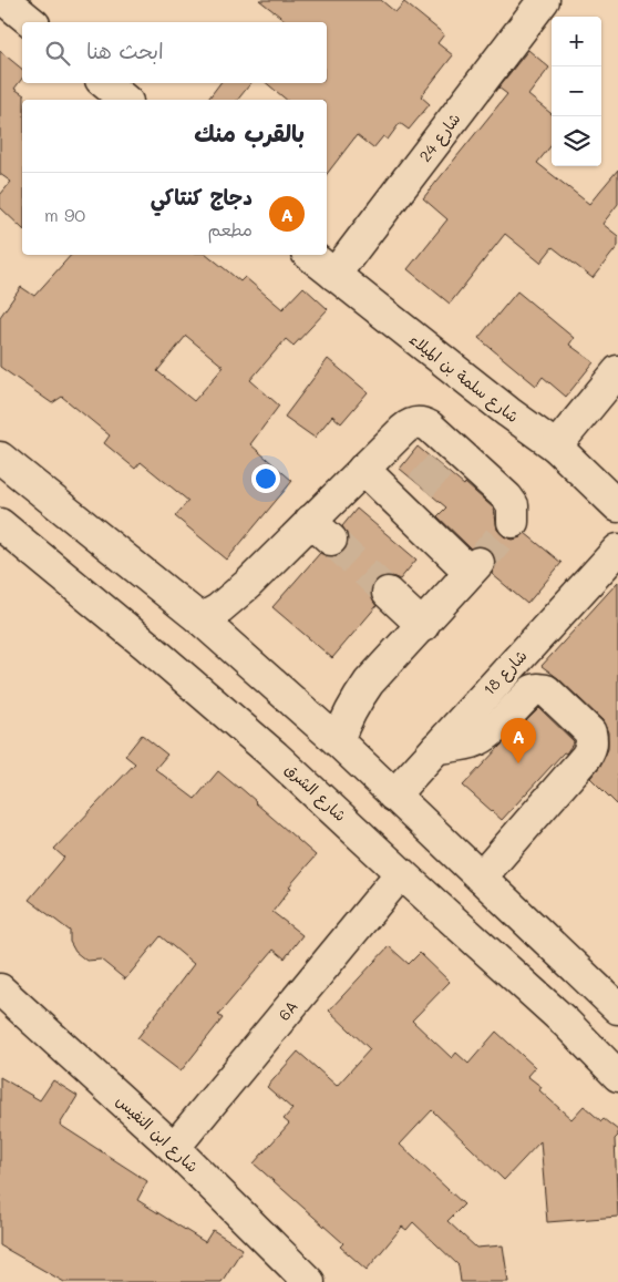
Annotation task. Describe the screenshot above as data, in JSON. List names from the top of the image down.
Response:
{
  "streets": {
    "street": [
      "شارع 24",
      "شارع سلمة بن الميلاء",
      "شارع 18",
      "شارع الشرق",
      "6A",
      "شارع ابن النفيس"
    ]
  },
  "crossings": [
    ["شارع 24", "شارع سلمة بن الميلاء"],
    ["شارع الشرق", "6A"],
    ["6A", "شارع ابن النفيس"]
  ],
  "page": {
    "map_buttons": ["+", "−"],
    "search": "ابحث هنا",
    "heading": "بالقرب منك",
    "list": [
      {
        "mark": "A",
        "name": "دجاج كنتاكي",
        "note": "مطعم",
        "value": "90 m"
      }
    ],
    "pins": "A"
  }
}
